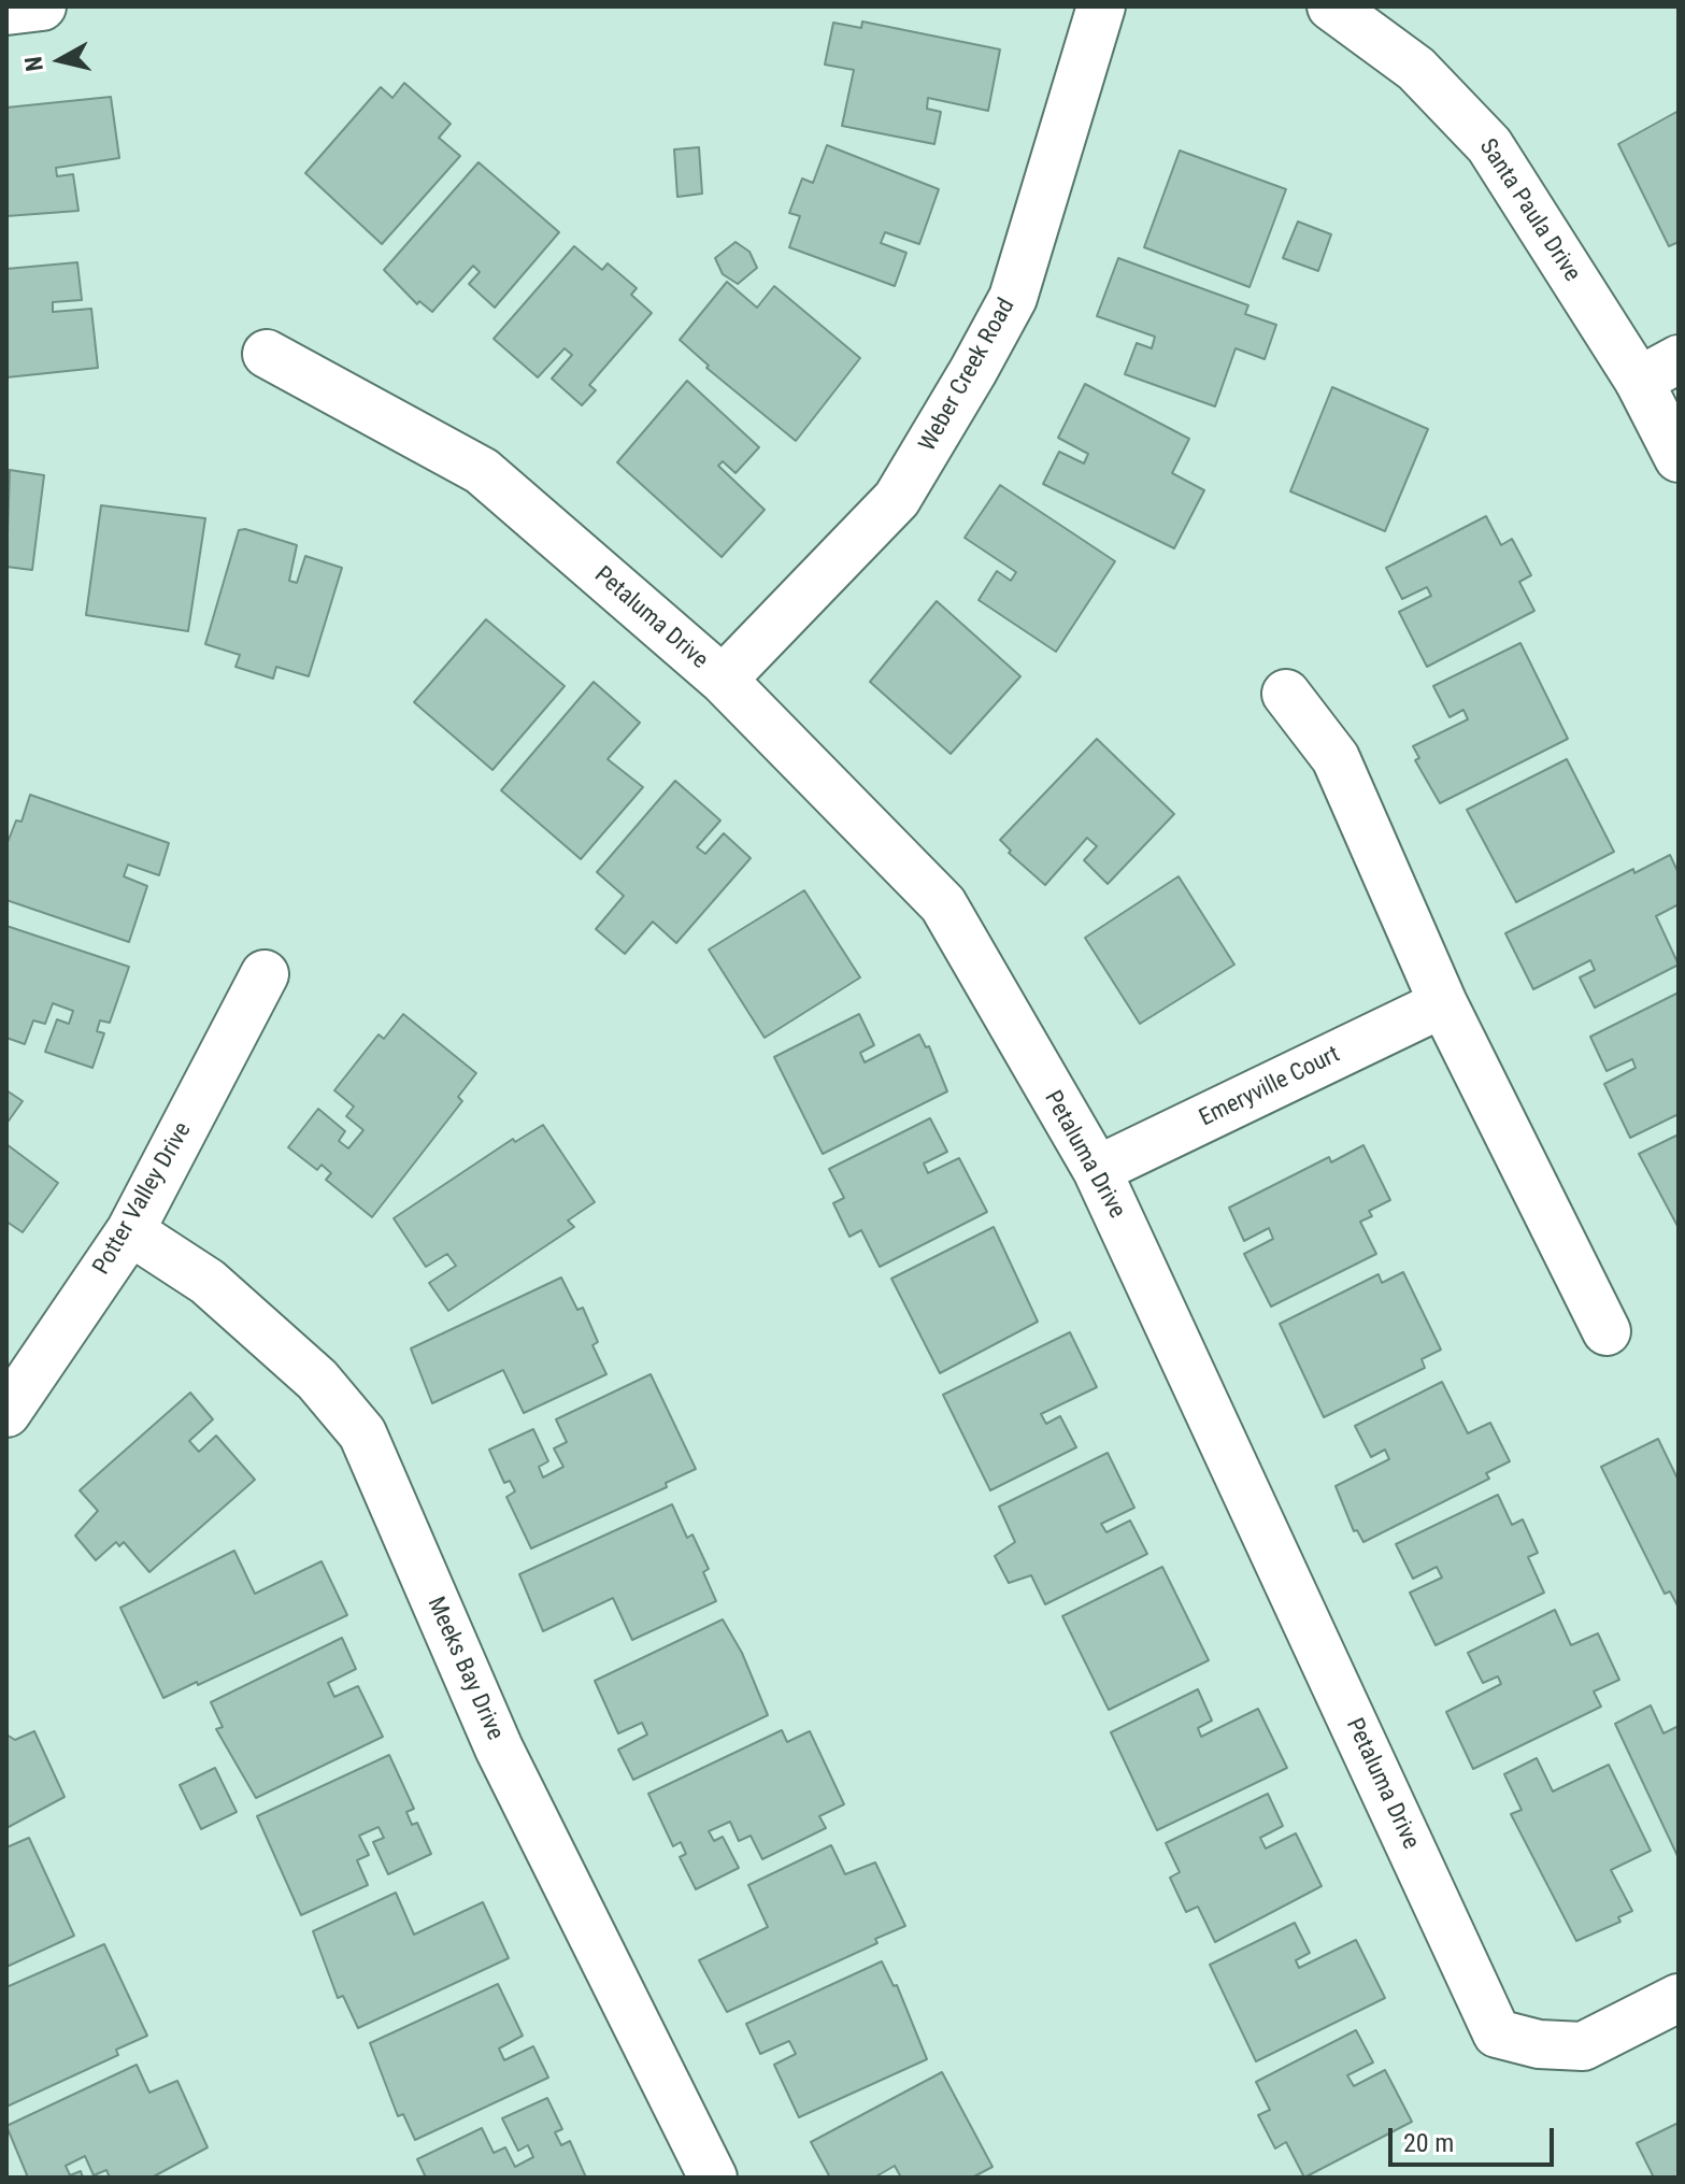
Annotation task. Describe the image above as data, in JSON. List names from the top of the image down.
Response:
{
  "streets": {
    "street": [
      "Santa Paula Drive",
      "Weber Creek Road",
      "Petaluma Drive",
      "Emeryville Court",
      "Potter Valley Drive",
      "Meeks Bay Drive"
    ]
  },
  "crossings": [
    ["Weber Creek Road", "Petaluma Drive"],
    ["Petaluma Drive", "Emeryville Court"],
    ["Potter Valley Drive", "Meeks Bay Drive"]
  ],
  "scale_bar": "20 m",
  "north": "left"
}
